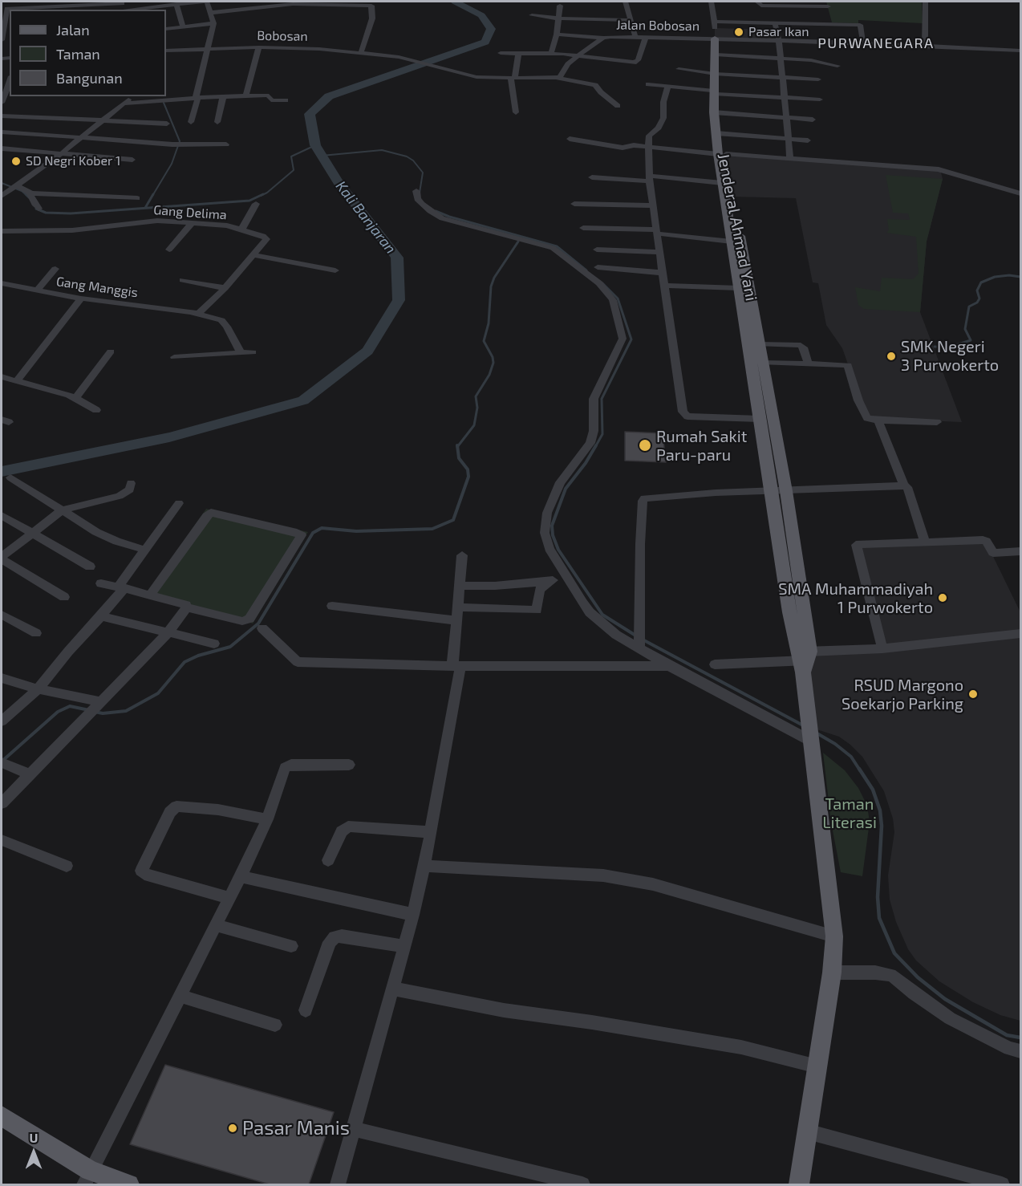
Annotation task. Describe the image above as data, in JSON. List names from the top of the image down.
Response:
{
  "streets": {
    "main road": ["Jenderal Ahmad Yani"],
    "street": [
      "Jalan Bobosan",
      "Bobosan",
      "Gang Delima",
      "Gang Manggis"
    ]
  },
  "crossings": [
    ["Gang Delima", "Gang Manggis"]
  ],
  "districts": ["PURWANEGARA"],
  "water": ["Kali Banjaran"],
  "parks": ["Taman Literasi"],
  "places": [
    "Pasar Ikan",
    "SD Negri Kober 1",
    "SMK Negeri 3 Purwokerto",
    "Rumah Sakit Paru-paru",
    "SMA Muhammadiyah 1 Purwokerto",
    "RSUD Margono Soekarjo Parking",
    "Pasar Manis"
  ],
  "legend": ["Jalan", "Taman", "Bangunan"],
  "north": "top"
}
